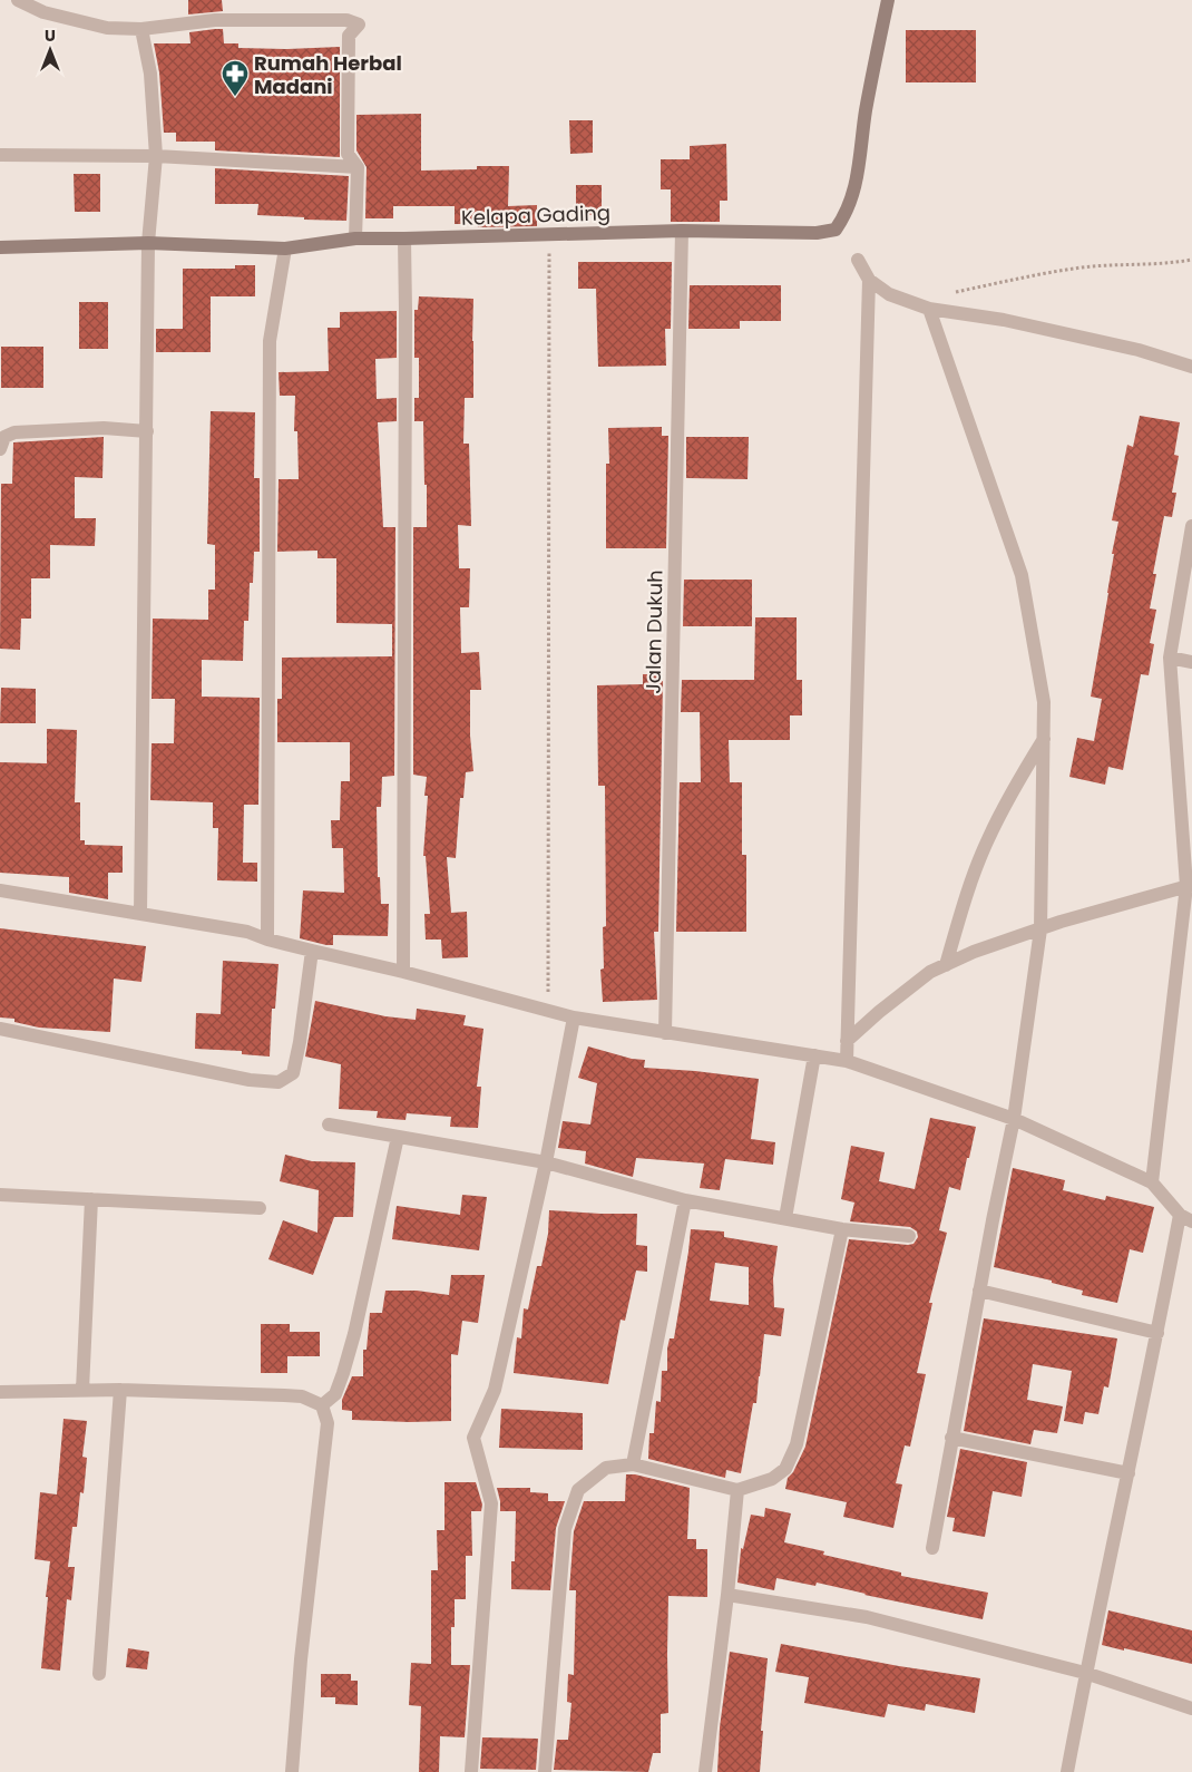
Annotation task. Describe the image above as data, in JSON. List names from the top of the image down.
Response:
{
  "streets": {
    "street": ["Kelapa Gading", "Jalan Dukuh"]
  },
  "crossings": [
    ["Kelapa Gading", "Jalan Dukuh"]
  ],
  "places": {
    "pharmacy": ["Rumah Herbal Madani"]
  },
  "north": "top"
}
